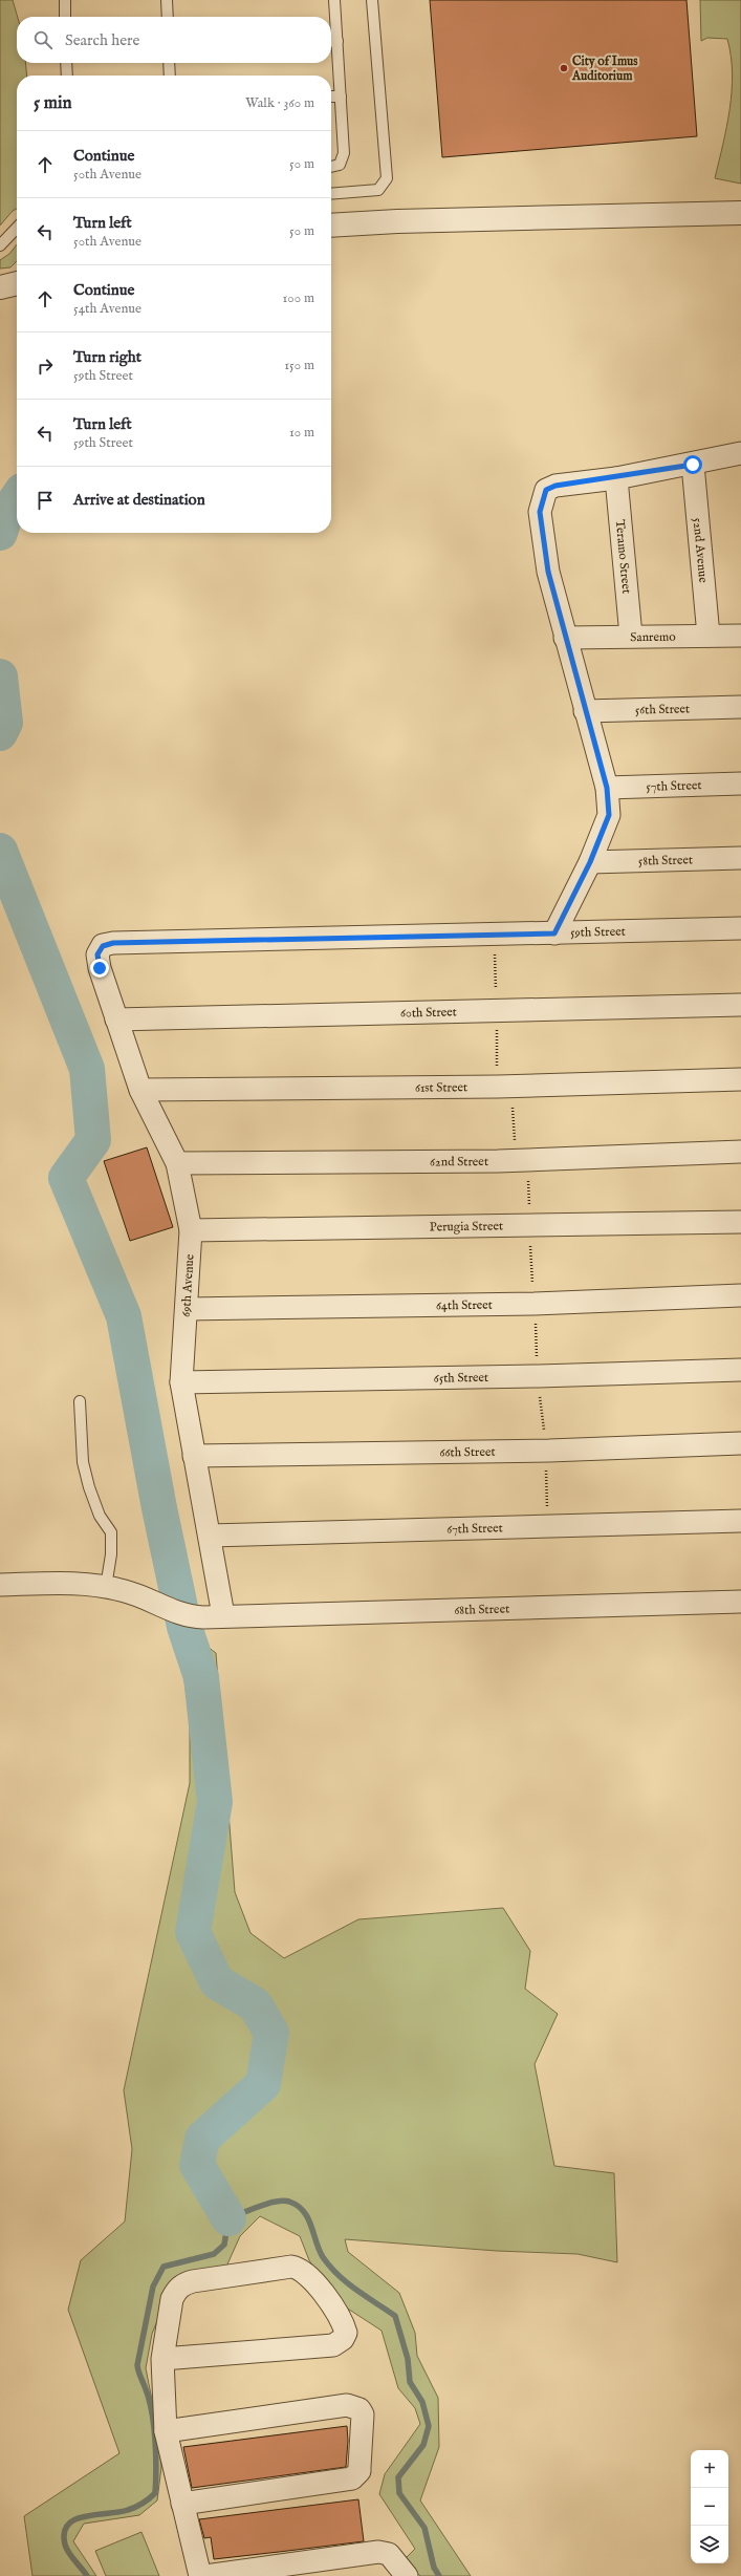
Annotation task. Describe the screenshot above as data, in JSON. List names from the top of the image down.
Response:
{
  "streets": {
    "street": [
      "52nd Avenue",
      "Teramo Street",
      "Sanremo",
      "56th Street",
      "57th Street",
      "58th Street",
      "59th Street",
      "60th Street",
      "61st Street",
      "62nd Street",
      "Perugia Street",
      "69th Avenue",
      "64th Street",
      "65th Street",
      "66th Street",
      "67th Street",
      "68th Street"
    ]
  },
  "crossings": [
    ["52nd Avenue", "Sanremo"],
    ["Teramo Street", "Sanremo"],
    ["59th Street", "69th Avenue"],
    ["60th Street", "69th Avenue"],
    ["61st Street", "69th Avenue"],
    ["62nd Street", "69th Avenue"],
    ["Perugia Street", "69th Avenue"],
    ["69th Avenue", "64th Street"],
    ["69th Avenue", "65th Street"],
    ["69th Avenue", "66th Street"],
    ["69th Avenue", "67th Street"],
    ["69th Avenue", "68th Street"]
  ],
  "places": ["City of Imus Auditorium"],
  "page": {
    "search": "Search here",
    "heading": ["5 min", "Walk · 360 m"],
    "list": [
      ["Continue", "50th Avenue", "50 m"],
      ["Turn left", "50th Avenue", "50 m"],
      ["Continue", "54th Avenue", "100 m"],
      ["Turn right", "59th Street", "150 m"],
      ["Turn left", "59th Street", "10 m"],
      "Arrive at destination"
    ],
    "map_buttons": ["+", "−"]
  }
}
